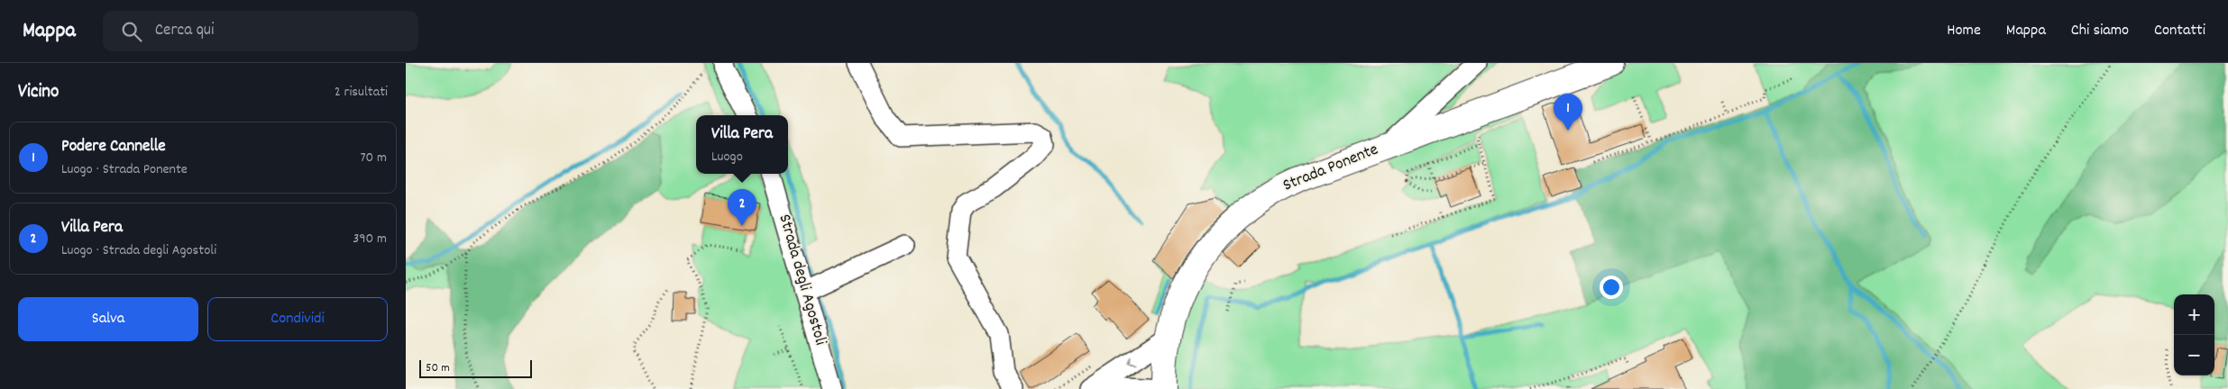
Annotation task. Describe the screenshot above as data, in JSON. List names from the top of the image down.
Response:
{
  "streets": {
    "main road": ["Strada Ponente"],
    "street": ["Strada degli Agostoli"]
  },
  "scale_bar": "50 m",
  "page": {
    "header": "Mappa",
    "search": "Cerca qui",
    "nav": [
      "Home",
      "Mappa",
      "Chi siamo",
      "Contatti"
    ],
    "heading": ["Vicino", "2 risultati"],
    "pins": ["1", "2"],
    "popup": ["Villa Pera", "Luogo"],
    "list": [
      {
        "mark": "1",
        "name": "Podere Cannelle",
        "note": "Luogo · Strada Ponente",
        "value": "70 m"
      },
      {
        "mark": "2",
        "name": "Villa Pera",
        "note": "Luogo · Strada degli Agostoli",
        "value": "390 m"
      }
    ],
    "buttons": ["Salva", "Condividi"],
    "map_buttons": ["+", "−"],
    "scale": "50 m"
  }
}
